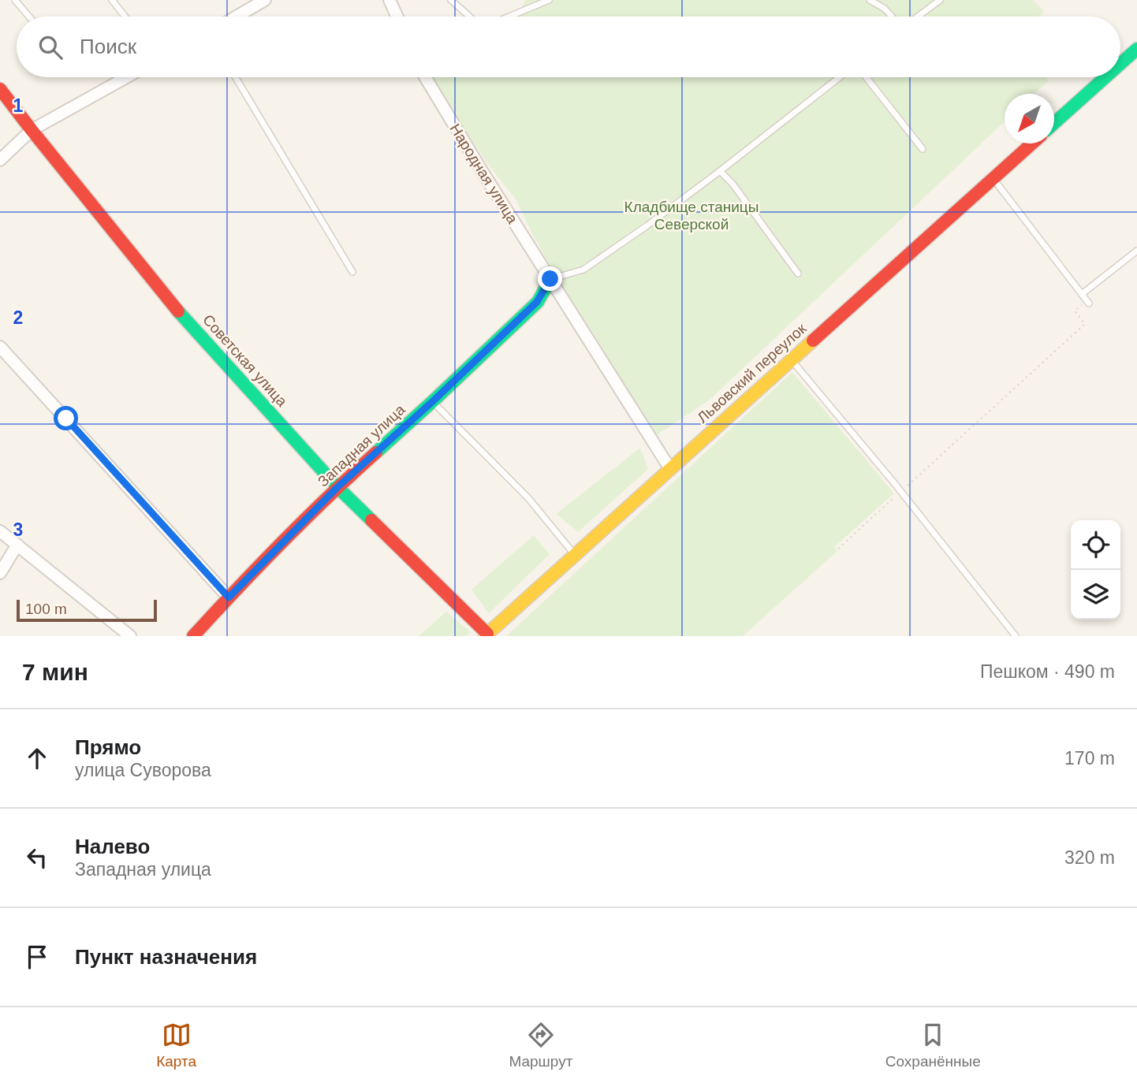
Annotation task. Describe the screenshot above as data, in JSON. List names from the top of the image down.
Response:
{
  "streets": {
    "street": [
      "Народная улица",
      "Советская улица",
      "Львовский переулок",
      "Западная улица"
    ]
  },
  "crossings": [
    ["Народная улица", "Львовский переулок"],
    ["Народная улица", "Западная улица"],
    ["Советская улица", "Львовский переулок"],
    ["Советская улица", "Западная улица"]
  ],
  "parks": ["Кладбище станицы Северской"],
  "scale_bar": "100 m",
  "north": "bottom left",
  "page": {
    "search": "Поиск",
    "scale": "100 m",
    "heading": ["7 мин", "Пешком · 490 m"],
    "list": [
      ["Прямо", "улица Суворова", "170 m"],
      ["Налево", "Западная улица", "320 m"],
      "Пункт назначения"
    ],
    "nav": ["Карта", "Маршрут", "Сохранённые"]
  },
  "grid": {
    "rows": ["1", "2", "3"]
  }
}
